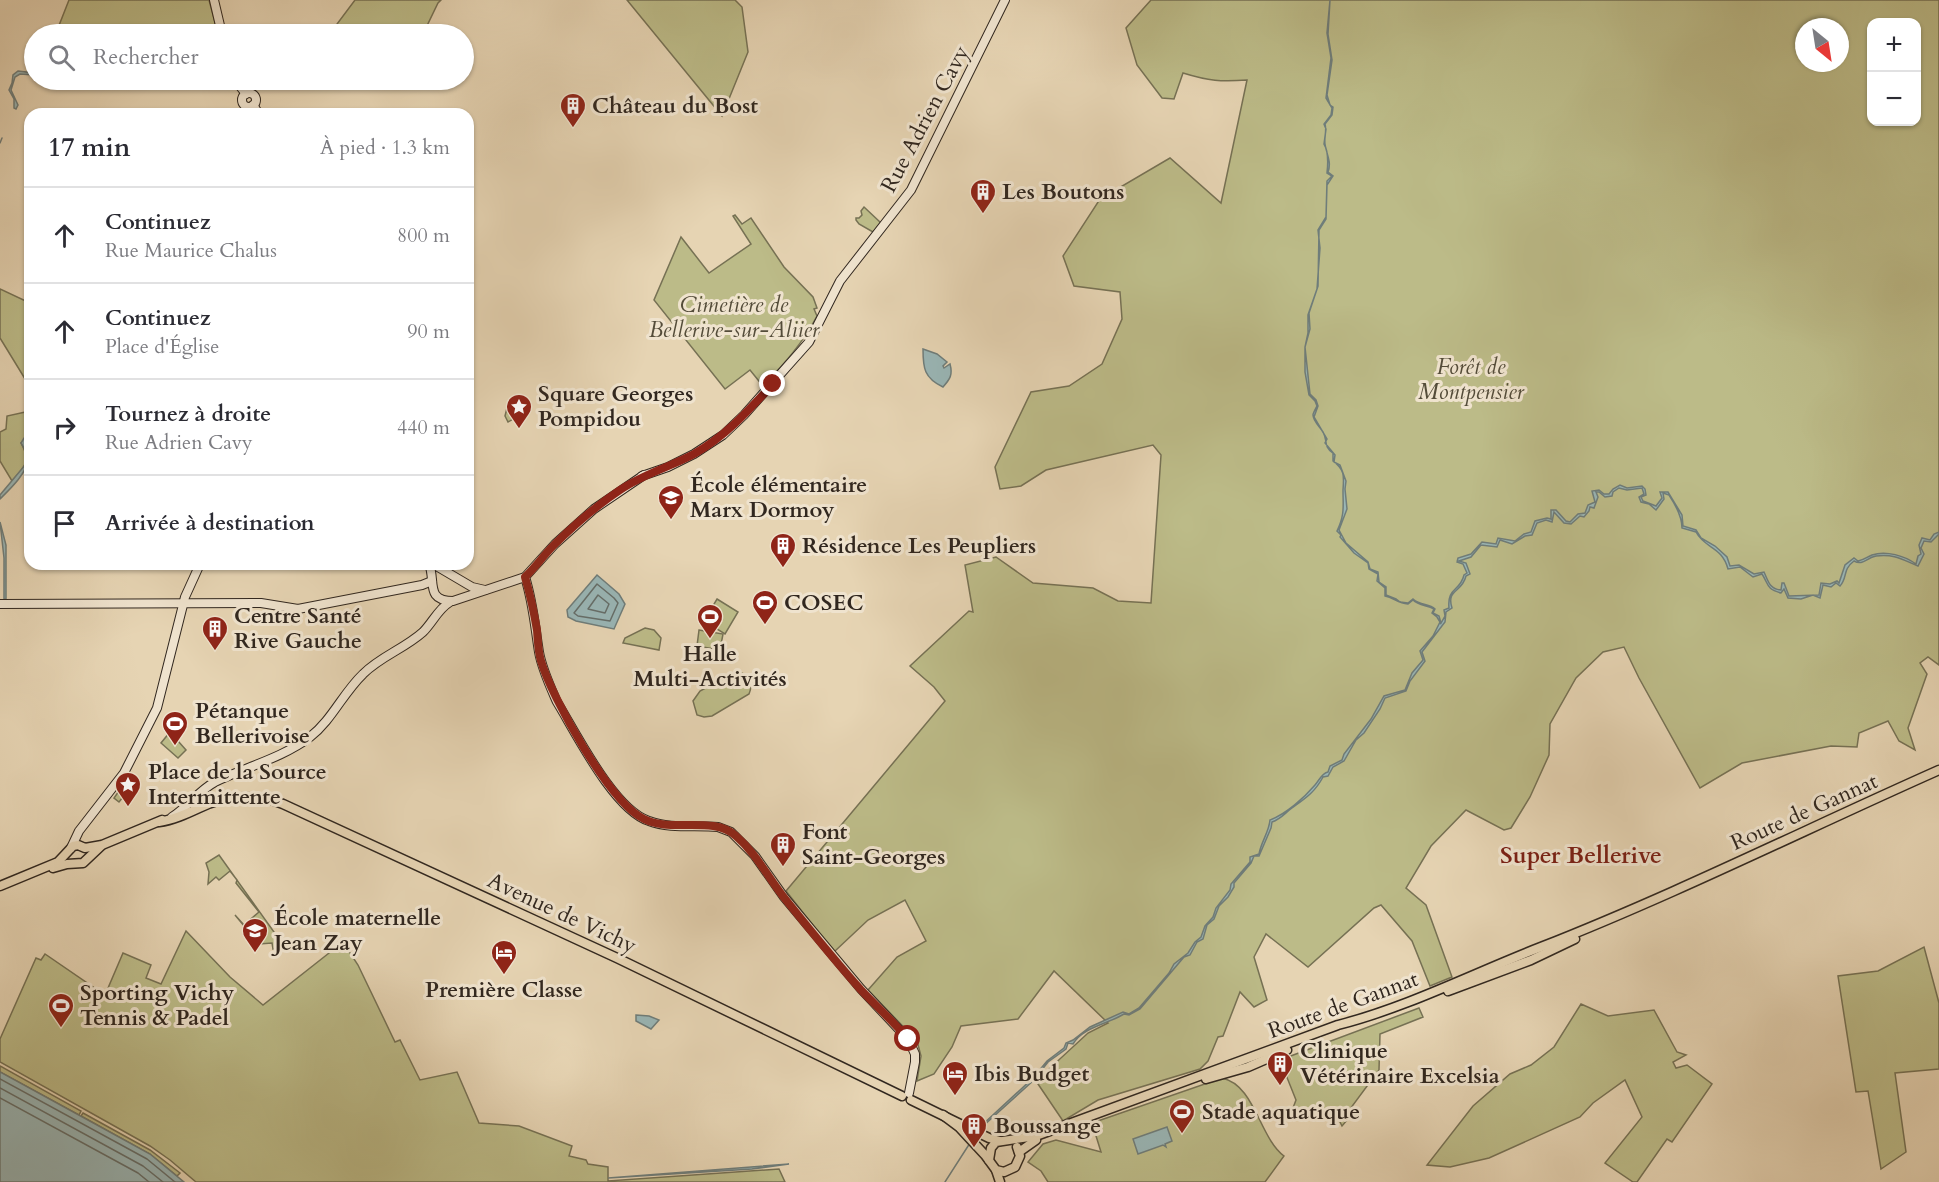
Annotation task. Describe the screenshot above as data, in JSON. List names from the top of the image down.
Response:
{
  "streets": {
    "main road": ["Route de Gannat", "Avenue de Vichy"],
    "street": ["Rue Adrien Cavy"]
  },
  "crossings": [
    ["Route de Gannat", "Avenue de Vichy"]
  ],
  "districts": ["Super Bellerive"],
  "parks": ["Cimetière de Bellerive-sur-Aliier", "Forêt de Montpensier"],
  "places": {
    "building": [
      "Château du Bost",
      "Les Boutons",
      "Résidence Les Peupliers",
      "Centre Santé Rive Gauche",
      "Font Saint-Georges",
      "Clinique Vétérinaire Excelsia",
      "Boussange"
    ],
    "place": ["Square Georges Pompidou", "Place de la Source Intermittente"],
    "school or university": ["École élémentaire Marx Dormoy", "École maternelle Jean Zay"],
    "sports": [
      "COSEC",
      "Halle Multi-Activités",
      "Pétanque Bellerivoise",
      "Sporting Vichy Tennis & Padel",
      "Stade aquatique"
    ],
    "hotel": ["Première Classe", "Ibis Budget"]
  },
  "north": "bottom right",
  "page": {
    "map_buttons": ["+", "−"],
    "search": "Rechercher",
    "heading": ["17 min", "À pied · 1.3 km"],
    "list": [
      ["Continuez", "Rue Maurice Chalus", "800 m"],
      ["Continuez", "Place d'Église", "90 m"],
      ["Tournez à droite", "Rue Adrien Cavy", "440 m"],
      "Arrivée à destination"
    ]
  }
}
